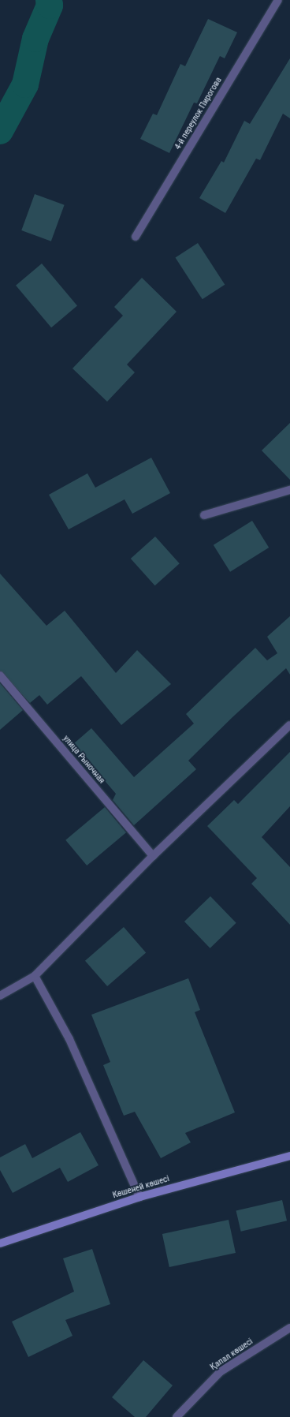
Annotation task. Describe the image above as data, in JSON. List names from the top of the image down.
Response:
{
  "streets": {
    "main road": ["Көшеней көшесі"],
    "street": ["4-й переулок Пирогова", "улица Рыночная", "Қапал көшесі"]
  }
}
